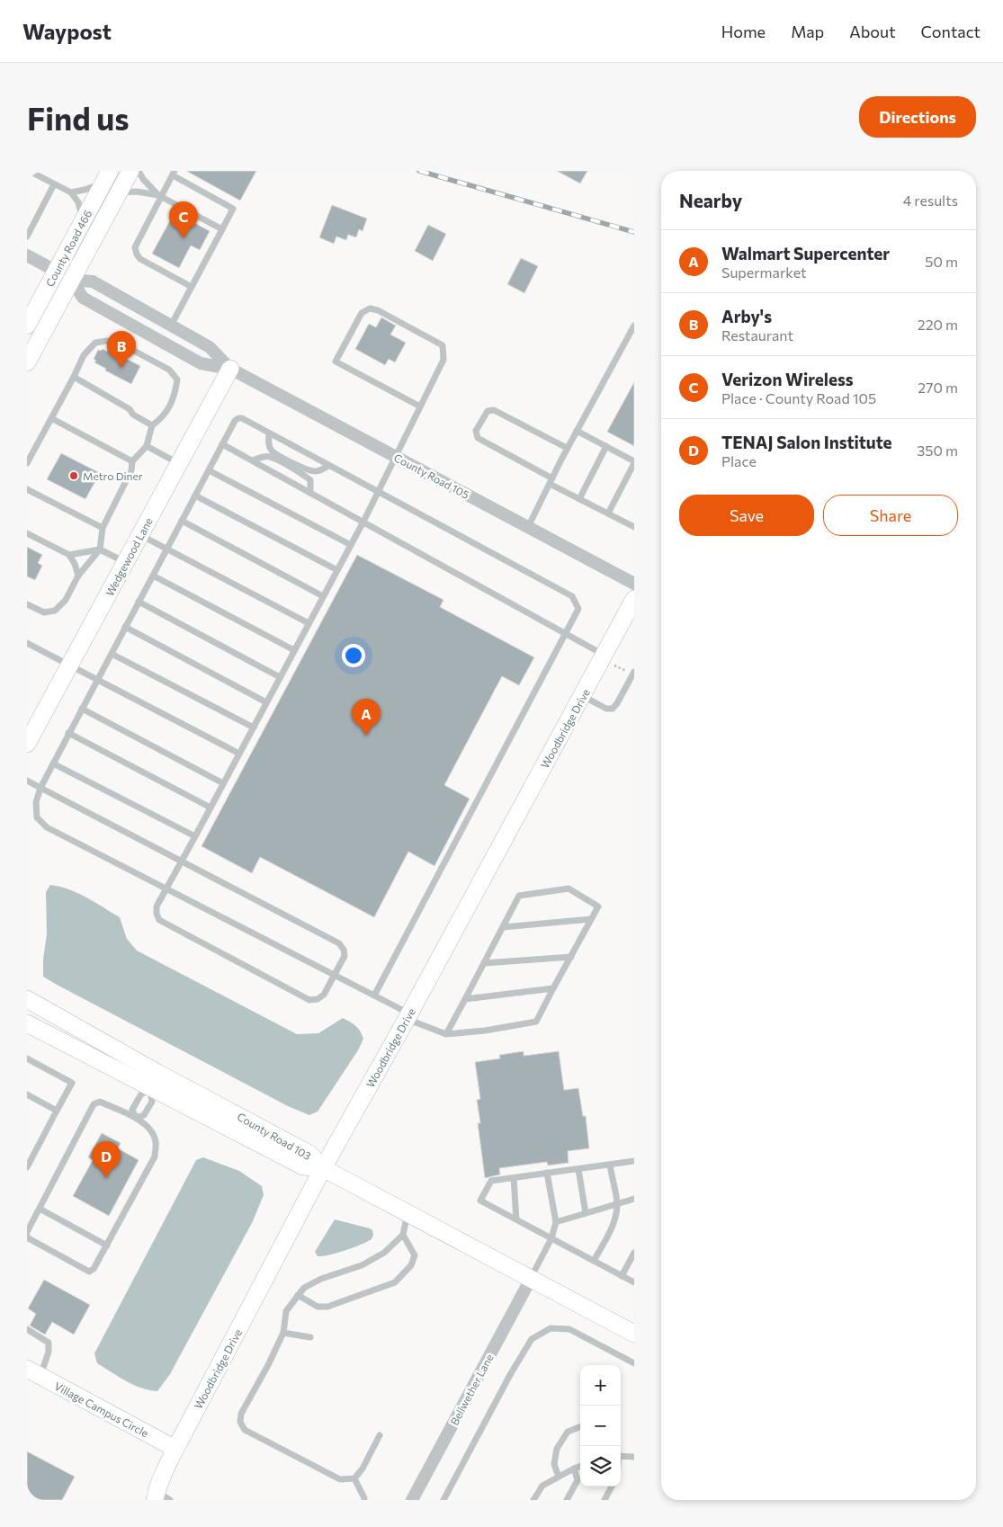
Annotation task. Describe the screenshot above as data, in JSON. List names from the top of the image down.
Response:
{
  "streets": {
    "street": [
      "County Road 466",
      "County Road 105",
      "Wedgewood Lane",
      "Woodbridge Drive",
      "County Road 103",
      "Bellwether Lane",
      "Village Campus Circle"
    ]
  },
  "crossings": [
    ["County Road 466", "County Road 105"],
    ["County Road 105", "Wedgewood Lane"],
    ["Woodbridge Drive", "County Road 103"],
    ["Woodbridge Drive", "Village Campus Circle"]
  ],
  "places": ["Metro Diner"],
  "page": {
    "header": "Waypost",
    "nav": [
      "Home",
      "Map",
      "About",
      "Contact"
    ],
    "buttons": [
      "Directions",
      ["Save", "Share"]
    ],
    "title": "Find us",
    "heading": ["Nearby", "4 results"],
    "pins": [
      "C",
      "B",
      "A",
      "D"
    ],
    "list": [
      {
        "mark": "A",
        "name": "Walmart Supercenter",
        "note": "Supermarket",
        "value": "50 m"
      },
      {
        "mark": "B",
        "name": "Arby's",
        "note": "Restaurant",
        "value": "220 m"
      },
      {
        "mark": "C",
        "name": "Verizon Wireless",
        "note": "Place · County Road 105",
        "value": "270 m"
      },
      {
        "mark": "D",
        "name": "TENAJ Salon Institute",
        "note": "Place",
        "value": "350 m"
      }
    ],
    "map_buttons": ["+", "−"]
  }
}
